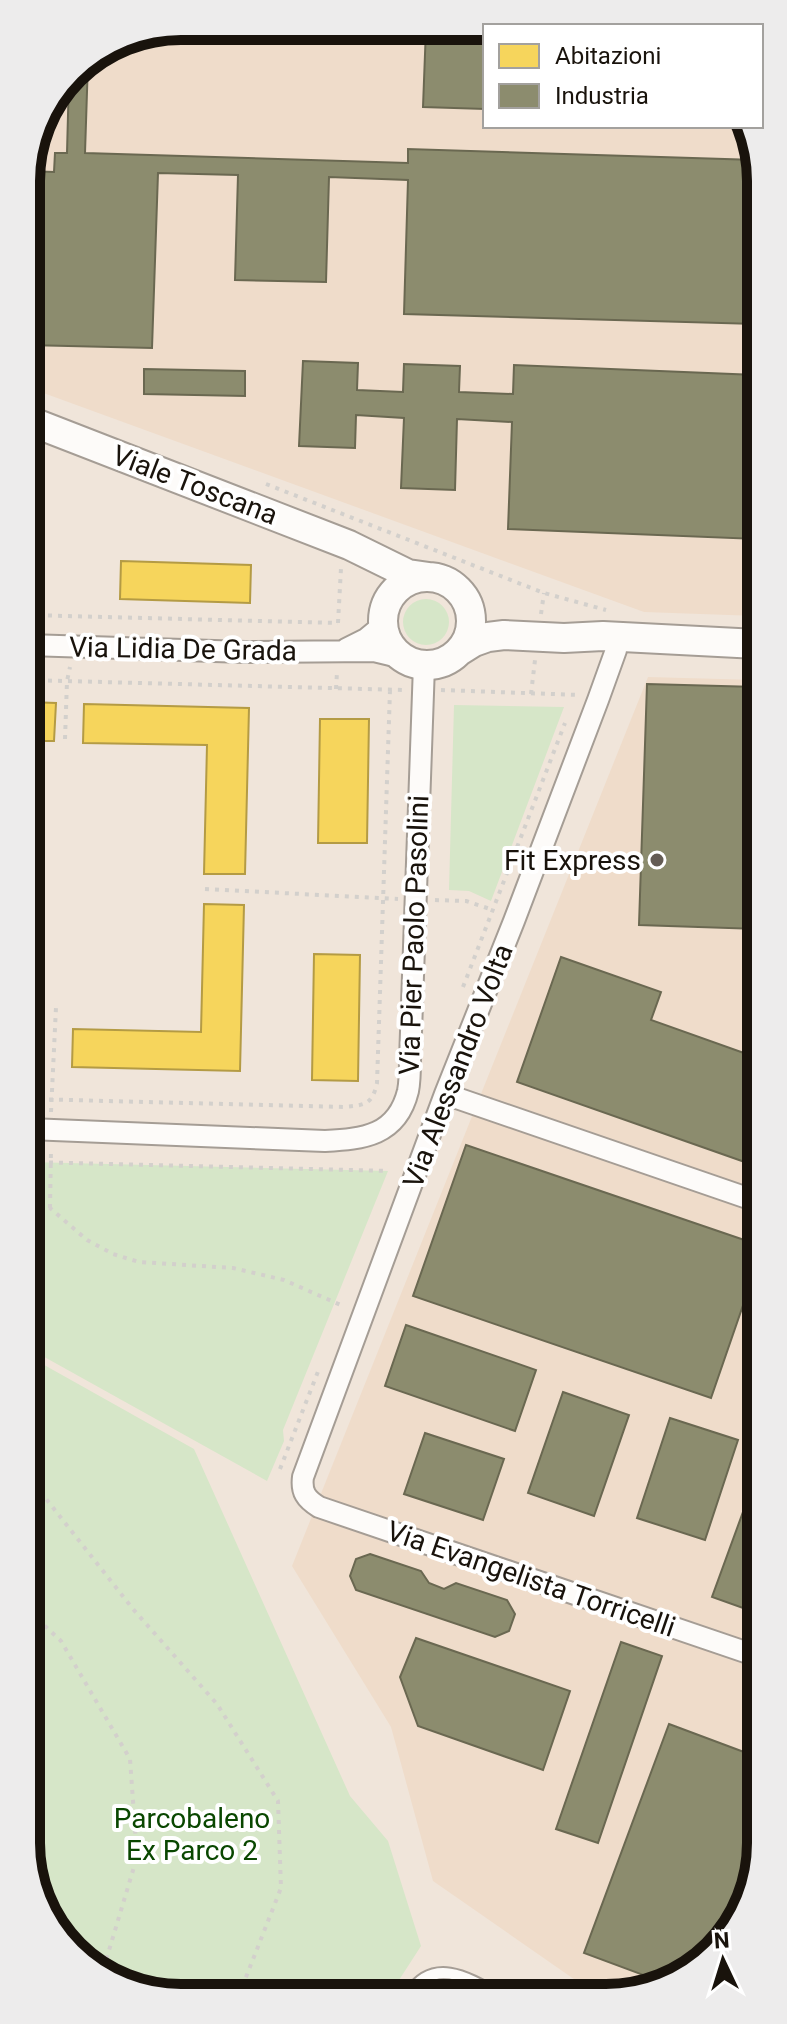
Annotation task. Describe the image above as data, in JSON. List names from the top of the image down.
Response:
{
  "streets": {
    "street": [
      "Viale Toscana",
      "Via Lidia De Grada",
      "Via Pier Paolo Pasolini",
      "Via Alessandro Volta",
      "Via Evangelista Torricelli"
    ]
  },
  "crossings": [
    ["Viale Toscana", "Via Lidia De Grada"],
    ["Viale Toscana", "Via Pier Paolo Pasolini"],
    ["Via Lidia De Grada", "Via Pier Paolo Pasolini"],
    ["Via Alessandro Volta", "Via Evangelista Torricelli"]
  ],
  "parks": ["Parcobaleno Ex Parco 2"],
  "places": ["Fit Express"],
  "legend": ["Abitazioni", "Industria"],
  "north": "top"
}
